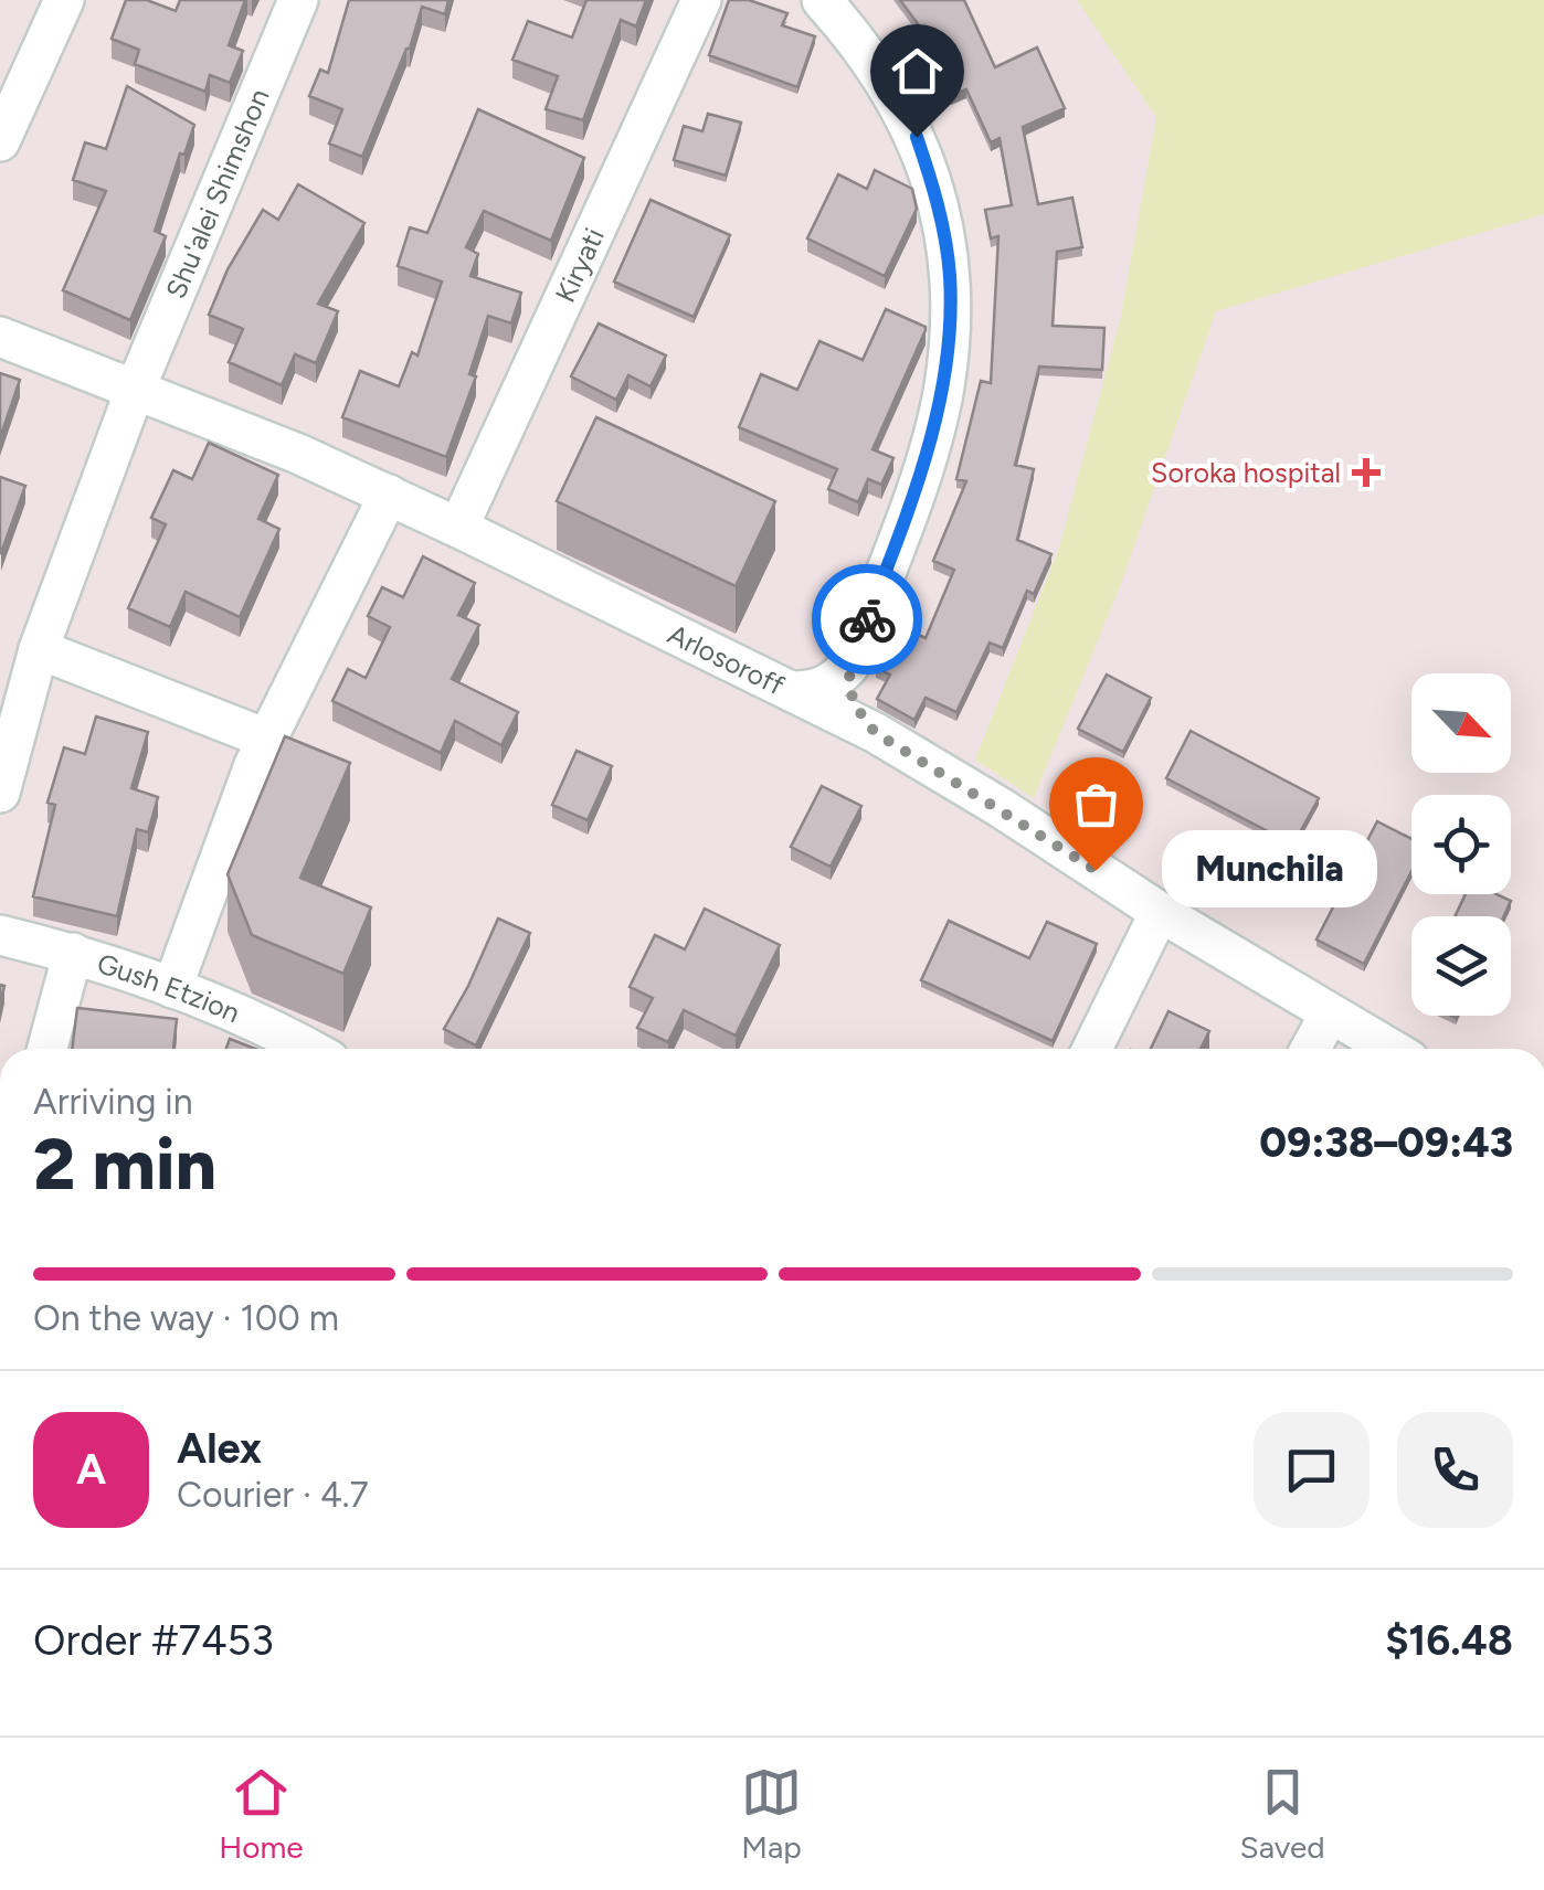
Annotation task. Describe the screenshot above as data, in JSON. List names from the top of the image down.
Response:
{
  "streets": {
    "street": [
      "Shu'alei Shimshon",
      "Kiryati",
      "Arlosoroff",
      "Gush Etzion"
    ]
  },
  "crossings": [
    ["Shu'alei Shimshon", "Arlosoroff"],
    ["Kiryati", "Arlosoroff"]
  ],
  "places": {
    "health": ["Soroka hospital"],
    "other": ["Munchila"]
  },
  "north": "bottom right",
  "page": {
    "bubble": "Munchila",
    "heading": ["2 min", "Arriving in", "09:38–09:43"],
    "panel": [
      "Alex",
      "Courier · 4.7",
      "Order #7453",
      "$16.48"
    ],
    "bar": "On the way · 100 m",
    "round": "A",
    "tabs": ["Home", "Map", "Saved"]
  }
}
